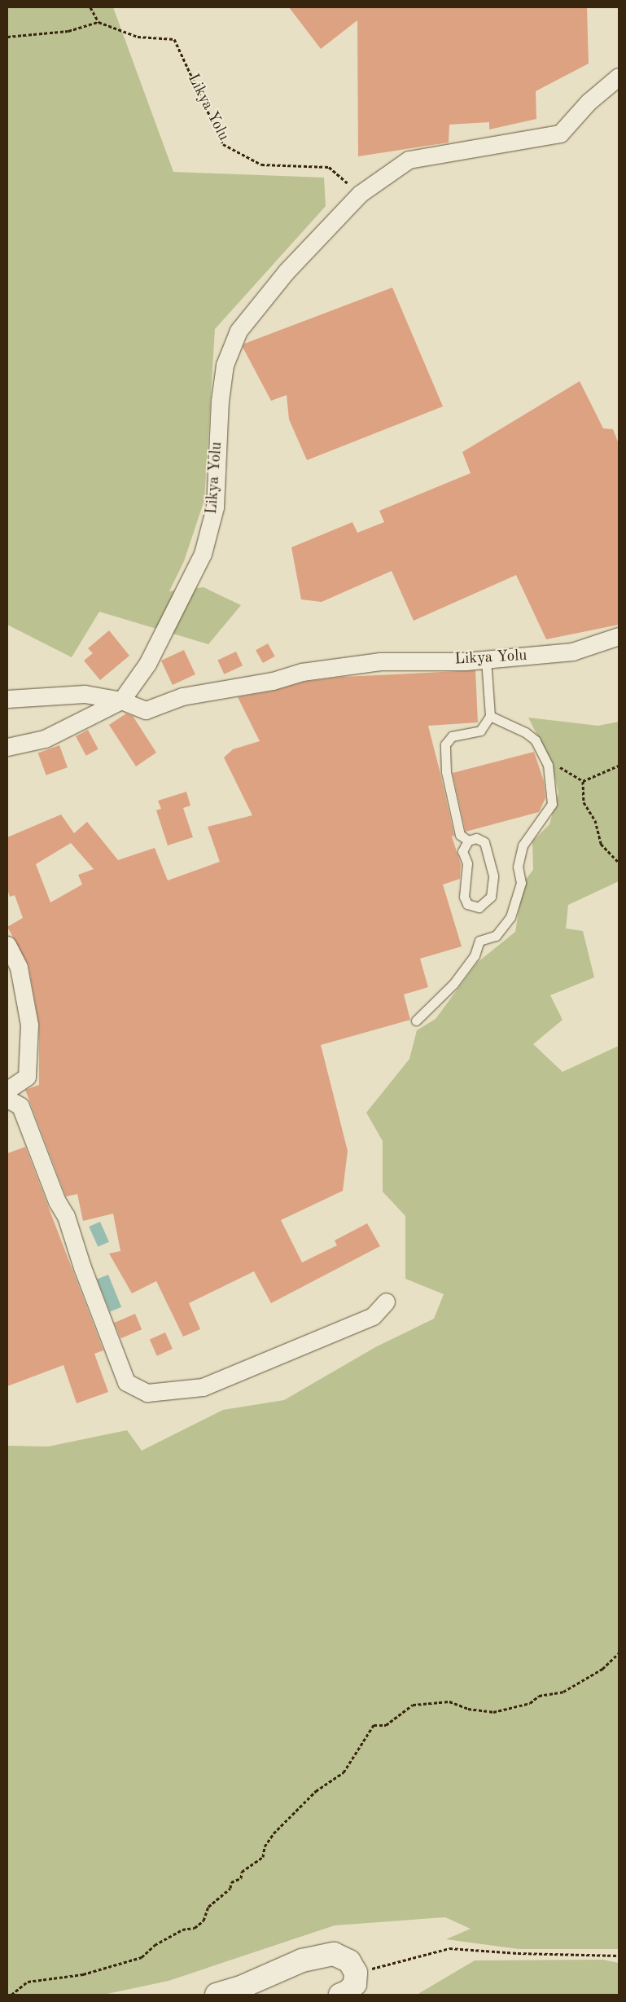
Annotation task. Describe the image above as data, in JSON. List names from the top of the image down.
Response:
{
  "streets": {
    "street": ["Likya Yolu"]
  }
}
